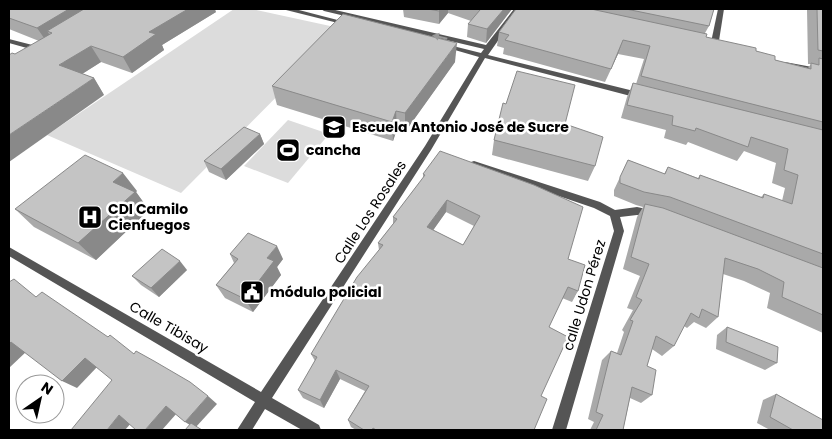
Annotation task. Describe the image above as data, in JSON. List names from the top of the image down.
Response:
{
  "streets": {
    "street": ["Calle Los Rosales", "calle Udon Pérez", "Calle Tibisay"]
  },
  "crossings": [
    ["Calle Los Rosales", "Calle Tibisay"]
  ],
  "places": {
    "school or university": ["Escuela Antonio José de Sucre"],
    "sports": ["cancha"],
    "hospital": ["CDI Camilo Cienfuegos"],
    "public building": ["módulo policial"]
  },
  "north": "top right"
}
